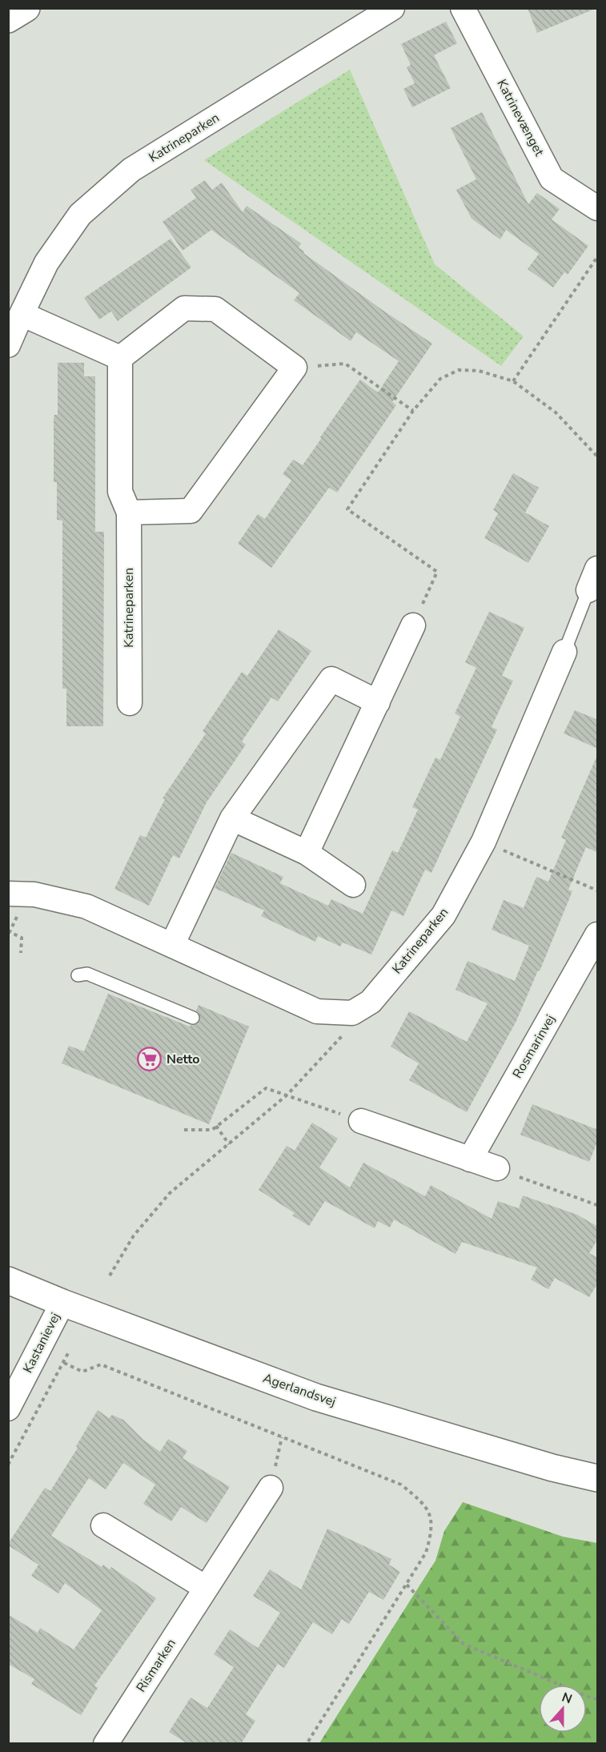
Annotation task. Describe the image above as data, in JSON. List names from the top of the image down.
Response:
{
  "streets": {
    "street": [
      "Katrinevænget",
      "Katrineparken",
      "Rosmarinvej",
      "Kastanievej",
      "Agerlandsvej",
      "Rismarken"
    ]
  },
  "crossings": [
    ["Kastanievej", "Agerlandsvej"]
  ],
  "places": {
    "supermarket": ["Netto"]
  },
  "north": "top"
}
